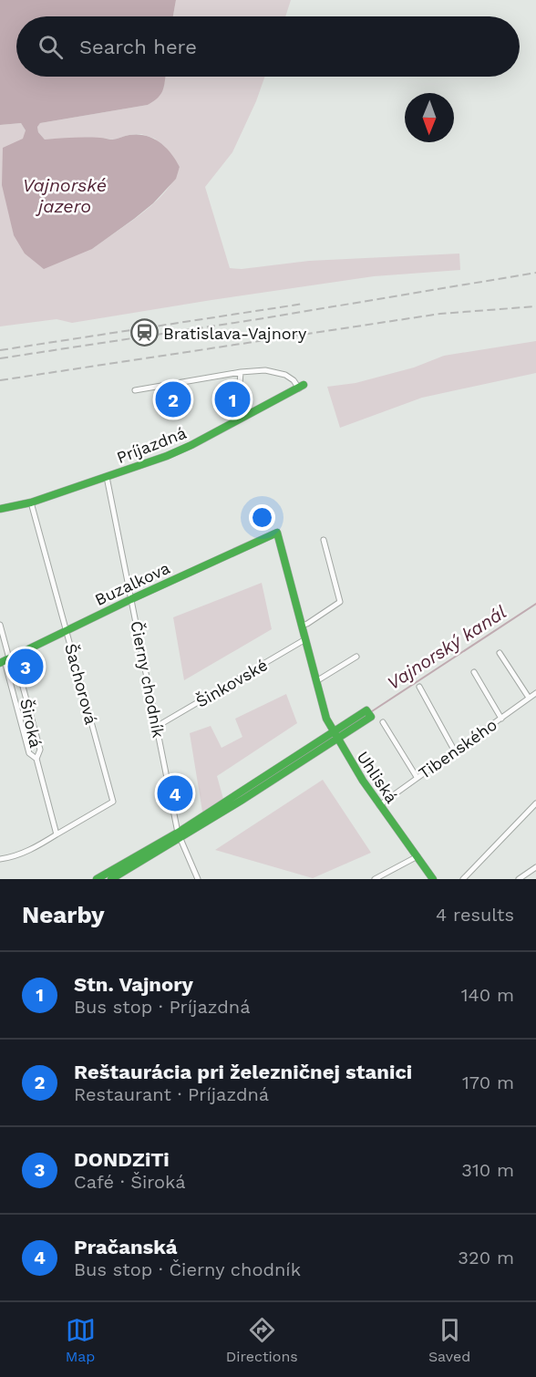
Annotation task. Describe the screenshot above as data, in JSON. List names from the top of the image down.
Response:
{
  "streets": {
    "street": [
      "Príjazdná",
      "Buzalkova",
      "Čierny chodník",
      "Šinkovské",
      "Šachorová",
      "Široká",
      "Tibenského",
      "Uhliská"
    ]
  },
  "crossings": [
    ["Príjazdná", "Čierny chodník"],
    ["Príjazdná", "Šachorová"],
    ["Buzalkova", "Čierny chodník"],
    ["Buzalkova", "Šachorová"],
    ["Buzalkova", "Široká"],
    ["Buzalkova", "Uhliská"],
    ["Čierny chodník", "Šinkovské"],
    ["Šinkovské", "Uhliská"],
    ["Šachorová", "Široká"],
    ["Tibenského", "Uhliská"]
  ],
  "water": ["Vajnorské jazero", "Vajnorský kanál"],
  "places": {
    "station": ["Bratislava-Vajnory"]
  },
  "north": "bottom",
  "page": {
    "search": "Search here",
    "pins": [
      "1",
      "2",
      "3",
      "4"
    ],
    "heading": ["Nearby", "4 results"],
    "list": [
      {
        "mark": "1",
        "name": "Stn. Vajnory",
        "note": "Bus stop · Príjazdná",
        "value": "140 m"
      },
      {
        "mark": "2",
        "name": "Reštaurácia pri železničnej stanici",
        "note": "Restaurant · Príjazdná",
        "value": "170 m"
      },
      {
        "mark": "3",
        "name": "DONDZiTi",
        "note": "Café · Široká",
        "value": "310 m"
      },
      {
        "mark": "4",
        "name": "Pračanská",
        "note": "Bus stop · Čierny chodník",
        "value": "320 m"
      }
    ],
    "nav": ["Map", "Directions", "Saved"]
  }
}
